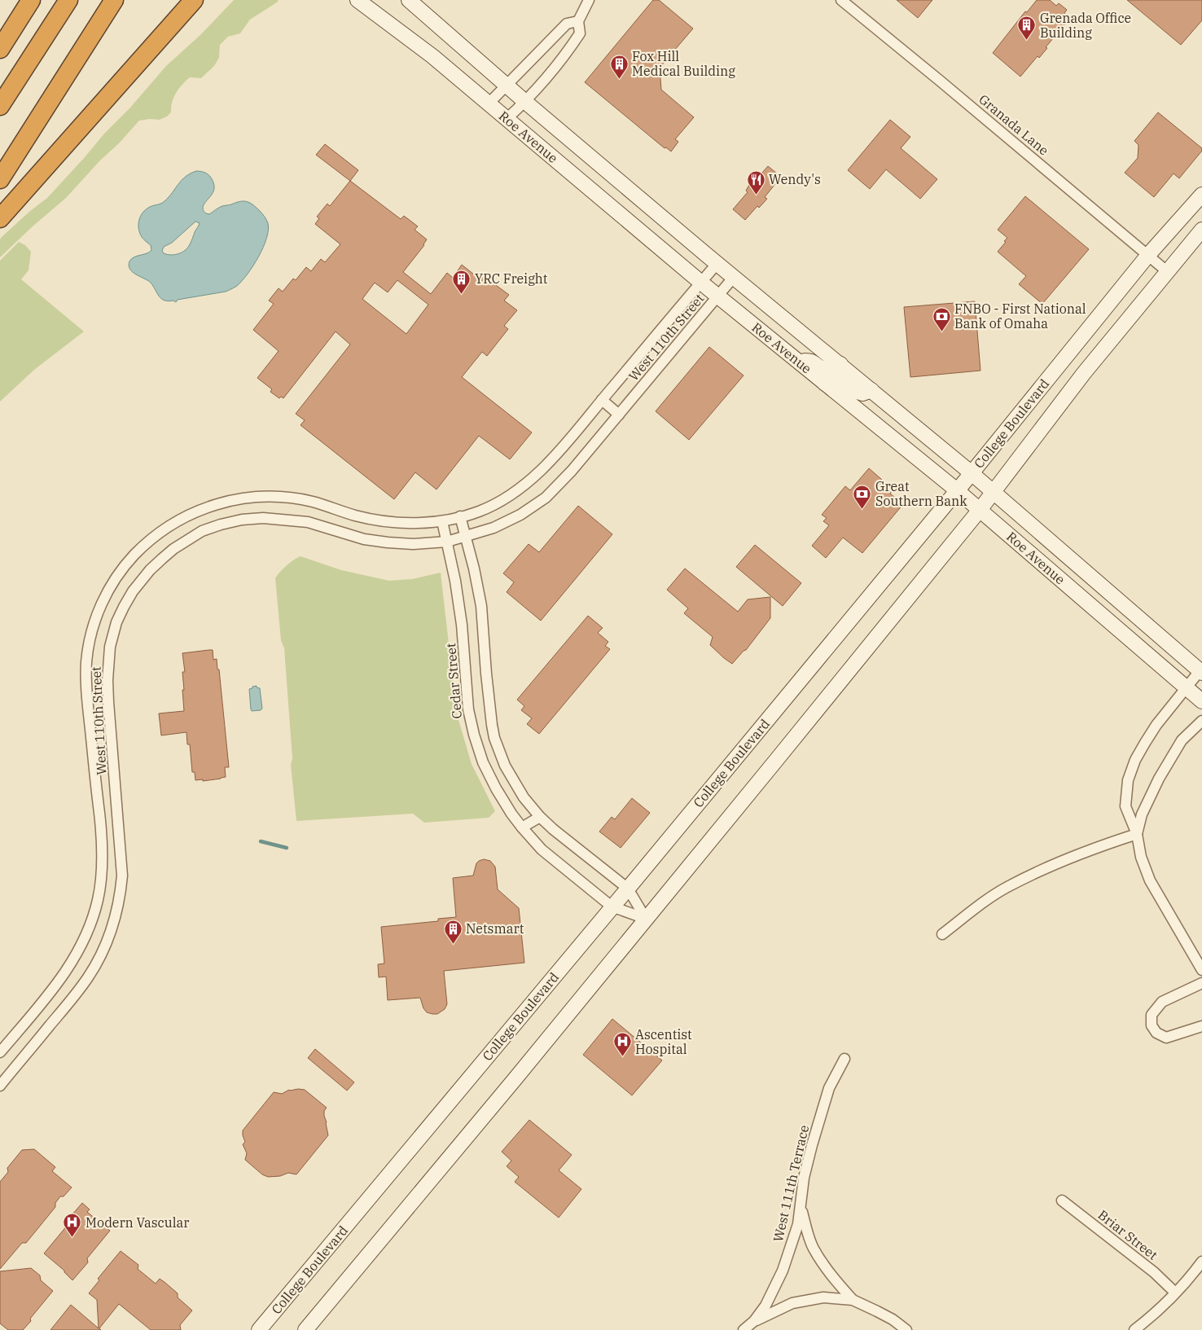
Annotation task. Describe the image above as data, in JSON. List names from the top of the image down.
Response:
{
  "streets": {
    "main road": ["Roe Avenue", "College Boulevard"],
    "street": [
      "Granada Lane",
      "West 110th Street",
      "Cedar Street",
      "West 111th Terrace",
      "Briar Street"
    ]
  },
  "crossings": [
    ["Granada Lane", "College Boulevard"],
    ["Roe Avenue", "West 110th Street"],
    ["Roe Avenue", "College Boulevard"],
    ["West 110th Street", "Cedar Street"],
    ["College Boulevard", "Cedar Street"]
  ],
  "places": {
    "building": [
      "Grenada Office Building",
      "Fox Hill Medical Building",
      "YRC Freight",
      "Netsmart"
    ],
    "restaurant": ["Wendy's"],
    "bank": ["FNBO - First National Bank of Omaha", "Great Southern Bank"],
    "hospital": ["Ascentist Hospital", "Modern Vascular"]
  }
}
